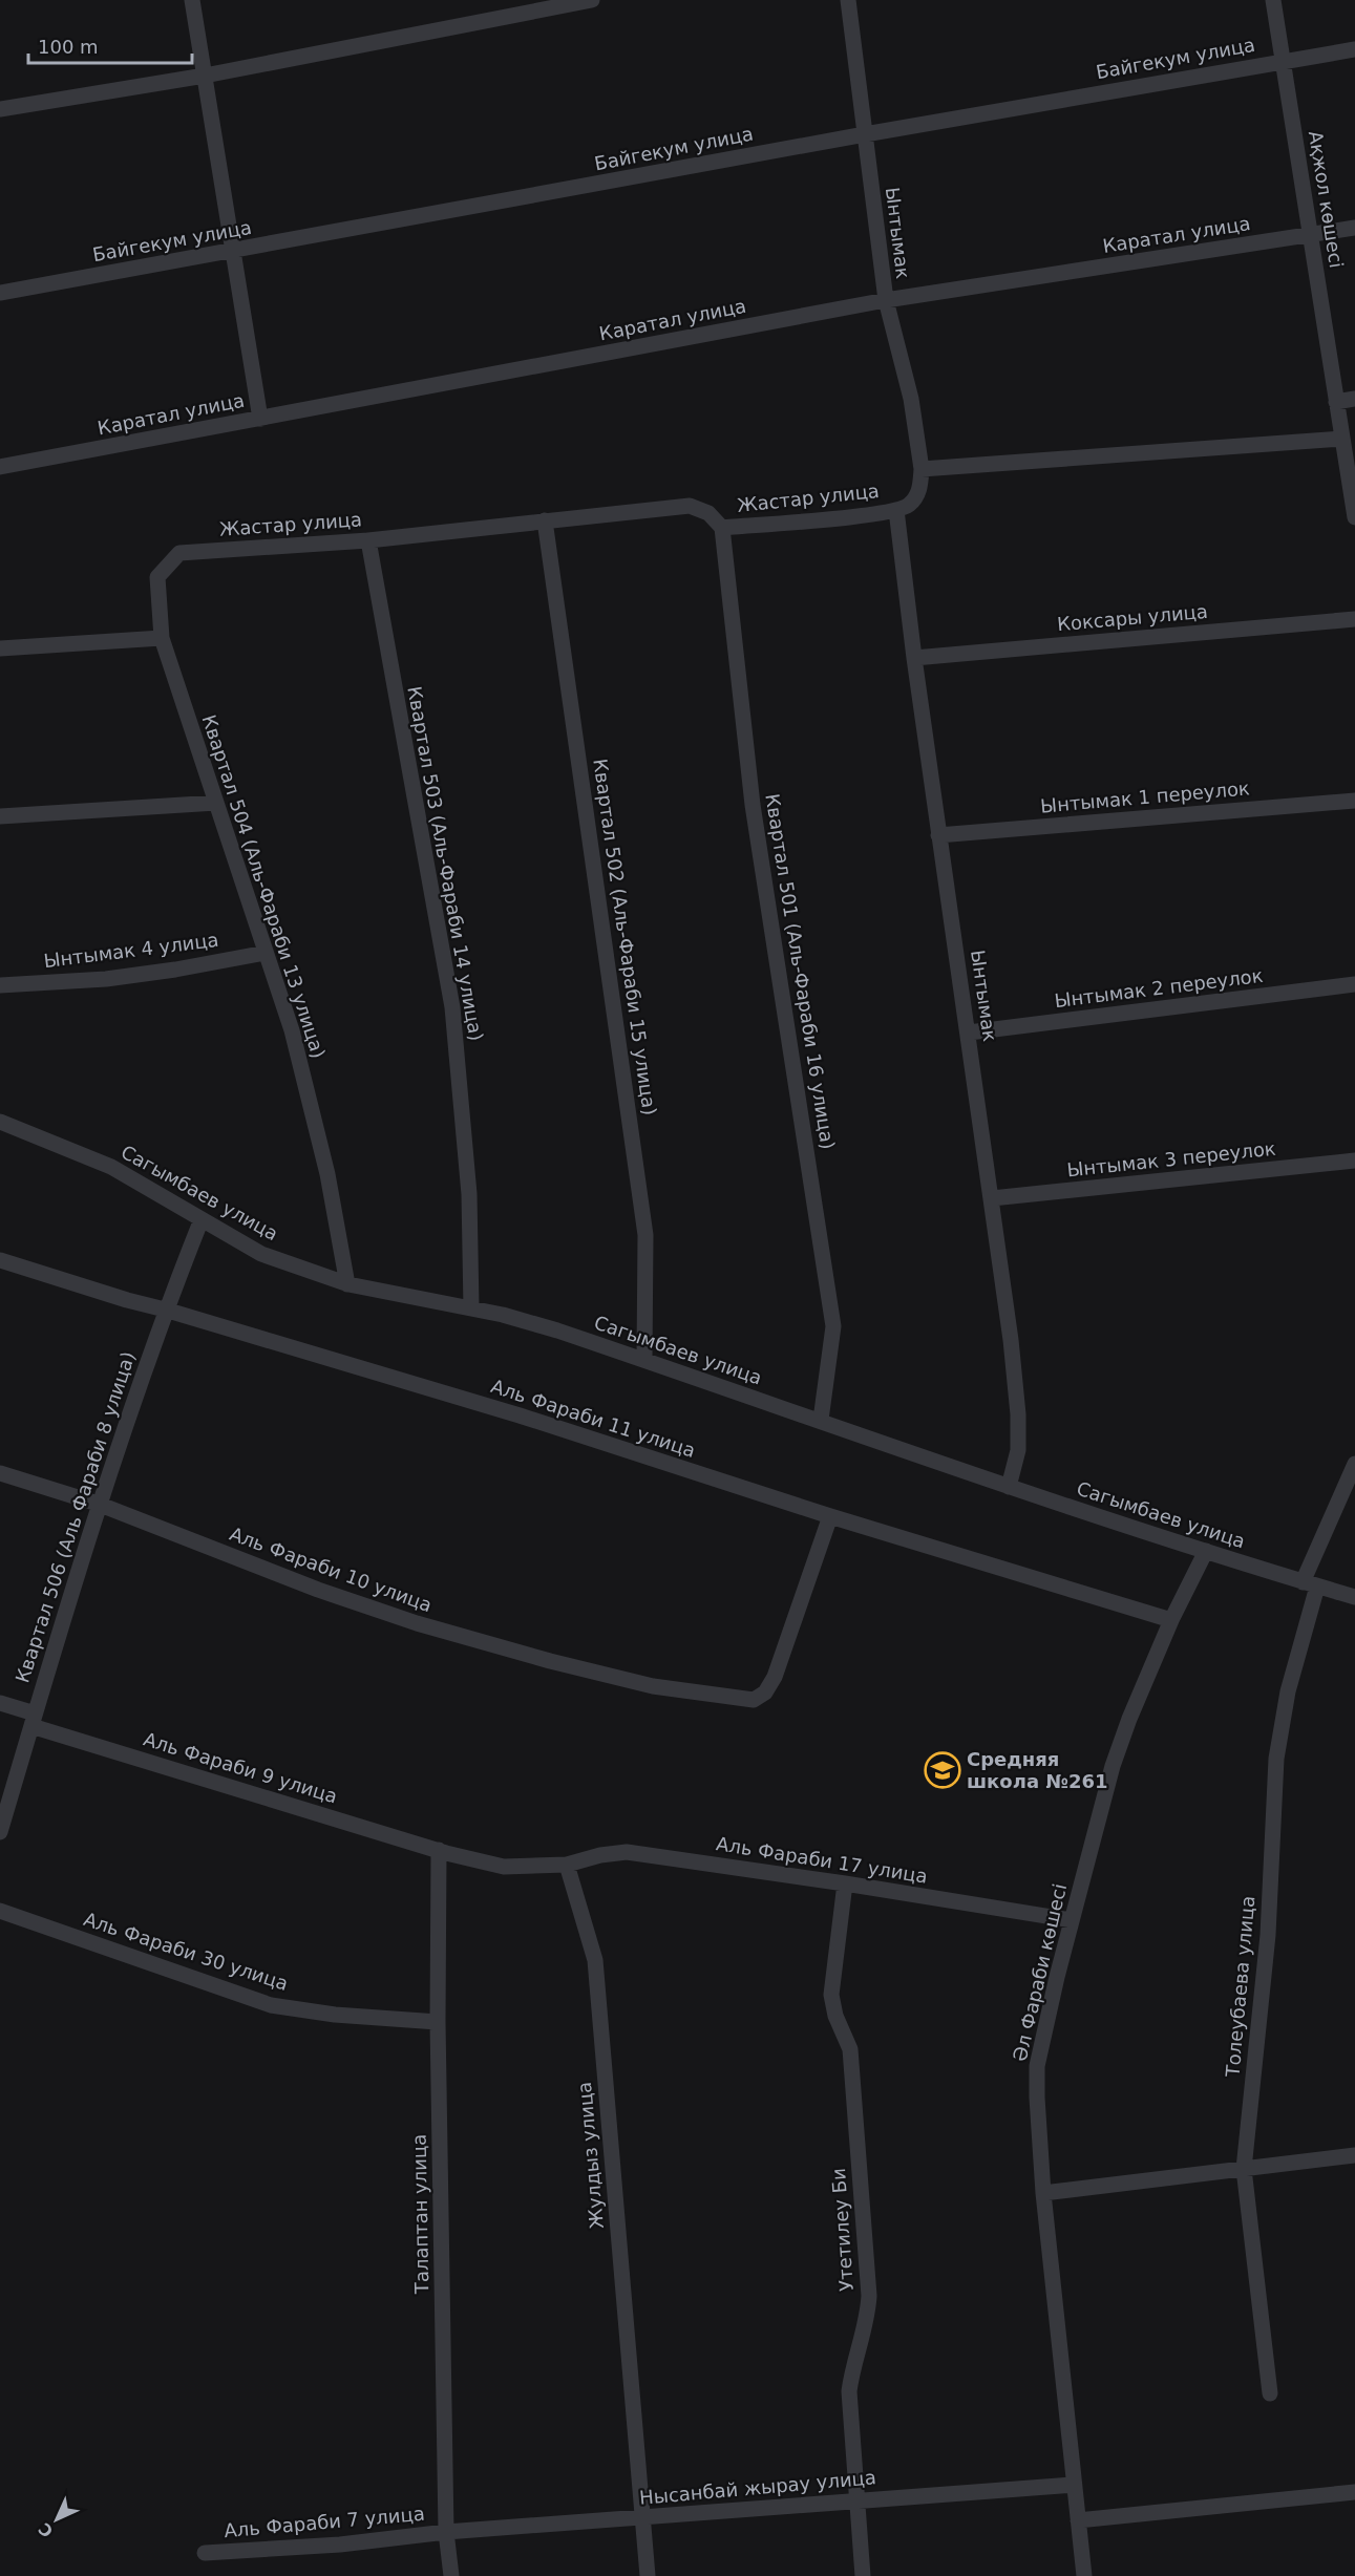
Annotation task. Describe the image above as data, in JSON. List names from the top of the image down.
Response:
{
  "streets": {
    "street": [
      "Байгекум улица",
      "Ақжол көшесі",
      "Ынтымак",
      "Каратал улица",
      "Жастар улица",
      "Коксары улица",
      "Ынтымак 1 переулок",
      "Квартал 503 (Аль-Фараби 14 улица)",
      "Квартал 504 (Аль-Фараби 13 улица)",
      "Квартал 502 (Аль-Фараби 15 улица)",
      "Ынтымак 4 улица",
      "Квартал 501 (Аль-Фараби 16 улица)",
      "Ынтымак 2 переулок",
      "Ынтымак 3 переулок",
      "Сагымбаев улица",
      "Аль Фараби 11 улица",
      "Квартал 506 (Аль Фараби 8 улица)",
      "Аль Фараби 10 улица",
      "Аль Фараби 9 улица",
      "Аль Фараби 17 улица",
      "Аль Фараби 30 улица",
      "Әл Фараби көшесі",
      "Толеубаева улица",
      "Жулдыз улица",
      "Талаптан улица",
      "Утетилеу Би",
      "Нысанбай жырау улица",
      "Аль Фараби 7 улица"
    ]
  },
  "crossings": [
    ["Байгекум улица", "Ақжол көшесі"],
    ["Байгекум улица", "Ынтымак"],
    ["Ақжол көшесі", "Каратал улица"],
    ["Ынтымак", "Каратал улица"],
    ["Ынтымак", "Жастар улица"],
    ["Ынтымак", "Коксары улица"],
    ["Ынтымак", "Ынтымак 1 переулок"],
    ["Ынтымак", "Ынтымак 2 переулок"],
    ["Ынтымак", "Ынтымак 3 переулок"],
    ["Ынтымак", "Сагымбаев улица"],
    ["Жастар улица", "Квартал 503 (Аль-Фараби 14 улица)"],
    ["Жастар улица", "Квартал 504 (Аль-Фараби 13 улица)"],
    ["Жастар улица", "Квартал 502 (Аль-Фараби 15 улица)"],
    ["Жастар улица", "Квартал 501 (Аль-Фараби 16 улица)"],
    ["Квартал 503 (Аль-Фараби 14 улица)", "Сагымбаев улица"],
    ["Квартал 504 (Аль-Фараби 13 улица)", "Ынтымак 4 улица"],
    ["Квартал 504 (Аль-Фараби 13 улица)", "Сагымбаев улица"],
    ["Квартал 502 (Аль-Фараби 15 улица)", "Сагымбаев улица"],
    ["Квартал 501 (Аль-Фараби 16 улица)", "Сагымбаев улица"],
    ["Сагымбаев улица", "Квартал 506 (Аль Фараби 8 улица)"],
    ["Сагымбаев улица", "Әл Фараби көшесі"],
    ["Сагымбаев улица", "Толеубаева улица"],
    ["Аль Фараби 11 улица", "Квартал 506 (Аль Фараби 8 улица)"],
    ["Аль Фараби 11 улица", "Аль Фараби 10 улица"],
    ["Аль Фараби 11 улица", "Әл Фараби көшесі"],
    ["Квартал 506 (Аль Фараби 8 улица)", "Аль Фараби 10 улица"],
    ["Квартал 506 (Аль Фараби 8 улица)", "Аль Фараби 9 улица"],
    ["Аль Фараби 9 улица", "Талаптан улица"],
    ["Аль Фараби 17 улица", "Әл Фараби көшесі"],
    ["Аль Фараби 17 улица", "Жулдыз улица"],
    ["Аль Фараби 17 улица", "Утетилеу Би"],
    ["Аль Фараби 30 улица", "Талаптан улица"],
    ["Әл Фараби көшесі", "Нысанбай жырау улица"],
    ["Жулдыз улица", "Нысанбай жырау улица"],
    ["Талаптан улица", "Нысанбай жырау улица"],
    ["Талаптан улица", "Аль Фараби 7 улица"],
    ["Утетилеу Би", "Нысанбай жырау улица"],
    ["Нысанбай жырау улица", "Аль Фараби 7 улица"]
  ],
  "places": {
    "school or university": ["Средняя школа №261"]
  },
  "scale_bar": "100 m",
  "north": "bottom left"
}
